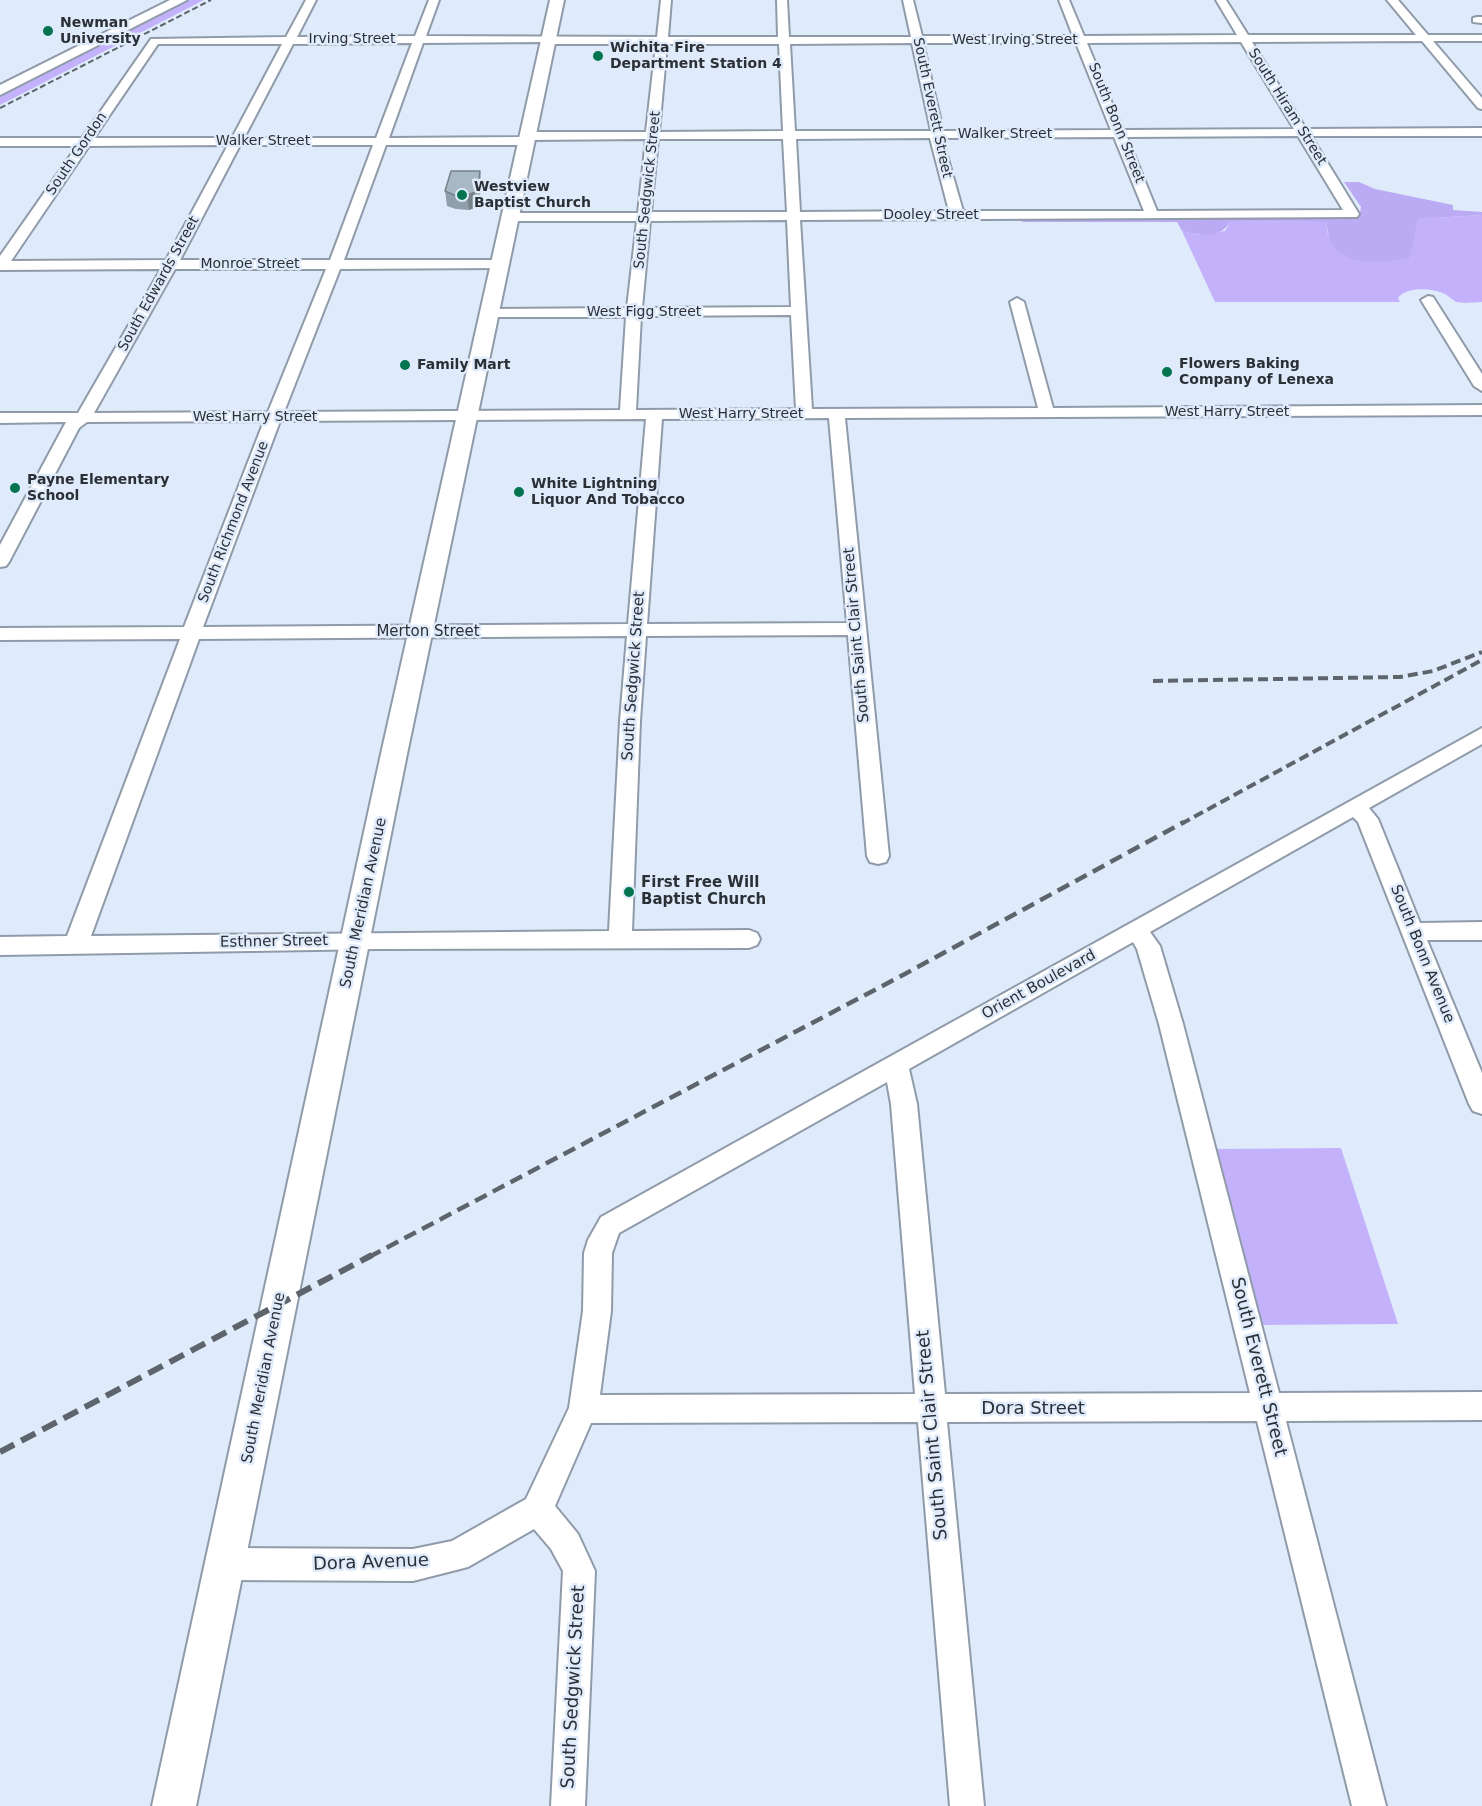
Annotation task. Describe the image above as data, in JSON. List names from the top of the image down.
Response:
{
  "streets": {
    "main road": ["South Meridian Avenue"],
    "street": [
      "Irving Street",
      "West Irving Street",
      "South Hiram Street",
      "South Everett Street",
      "South Bonn Street",
      "Walker Street",
      "South Gordon",
      "South Sedgwick Street",
      "Dooley Street",
      "Monroe Street",
      "South Edwards Street",
      "West Figg Street",
      "West Harry Street",
      "South Richmond Avenue",
      "Merton Street",
      "South Saint Clair Street",
      "Esthner Street",
      "South Bonn Avenue",
      "Orient Boulevard",
      "Dora Street",
      "Dora Avenue"
    ]
  },
  "crossings": [
    ["Irving Street", "West Irving Street"],
    ["Irving Street", "South Gordon"],
    ["Irving Street", "South Edwards Street"],
    ["Irving Street", "South Richmond Avenue"],
    ["Irving Street", "South Meridian Avenue"],
    ["West Irving Street", "South Hiram Street"],
    ["West Irving Street", "South Everett Street"],
    ["West Irving Street", "South Bonn Street"],
    ["West Irving Street", "South Sedgwick Street"],
    ["West Irving Street", "South Meridian Avenue"],
    ["South Hiram Street", "Walker Street"],
    ["South Hiram Street", "Dooley Street"],
    ["South Everett Street", "Walker Street"],
    ["South Everett Street", "Dooley Street"],
    ["South Everett Street", "Orient Boulevard"],
    ["South Everett Street", "Dora Street"],
    ["South Bonn Street", "Walker Street"],
    ["South Bonn Street", "Dooley Street"],
    ["Walker Street", "South Gordon"],
    ["Walker Street", "South Sedgwick Street"],
    ["Walker Street", "South Edwards Street"],
    ["Walker Street", "South Richmond Avenue"],
    ["Walker Street", "South Meridian Avenue"],
    ["South Gordon", "Monroe Street"],
    ["South Sedgwick Street", "Dooley Street"],
    ["South Sedgwick Street", "West Figg Street"],
    ["South Sedgwick Street", "West Harry Street"],
    ["South Sedgwick Street", "Merton Street"],
    ["South Sedgwick Street", "Esthner Street"],
    ["South Sedgwick Street", "Dora Avenue"],
    ["Dooley Street", "South Meridian Avenue"],
    ["Monroe Street", "South Edwards Street"],
    ["Monroe Street", "South Richmond Avenue"],
    ["Monroe Street", "South Meridian Avenue"],
    ["South Edwards Street", "West Harry Street"],
    ["West Figg Street", "South Meridian Avenue"],
    ["West Harry Street", "South Richmond Avenue"],
    ["West Harry Street", "South Saint Clair Street"],
    ["West Harry Street", "South Meridian Avenue"],
    ["South Richmond Avenue", "Merton Street"],
    ["South Richmond Avenue", "Esthner Street"],
    ["Merton Street", "South Saint Clair Street"],
    ["Merton Street", "South Meridian Avenue"],
    ["South Saint Clair Street", "Orient Boulevard"],
    ["South Saint Clair Street", "Dora Street"],
    ["South Meridian Avenue", "Esthner Street"],
    ["South Meridian Avenue", "Dora Avenue"],
    ["South Bonn Avenue", "Orient Boulevard"],
    ["Orient Boulevard", "Dora Street"]
  ],
  "places": [
    "Newman University",
    "Wichita Fire Department Station 4",
    "Westview Baptist Church",
    "Family Mart",
    "Flowers Baking Company of Lenexa",
    "Payne Elementary School",
    "White Lightning Liquor And Tobacco",
    "First Free Will Baptist Church"
  ]
}
